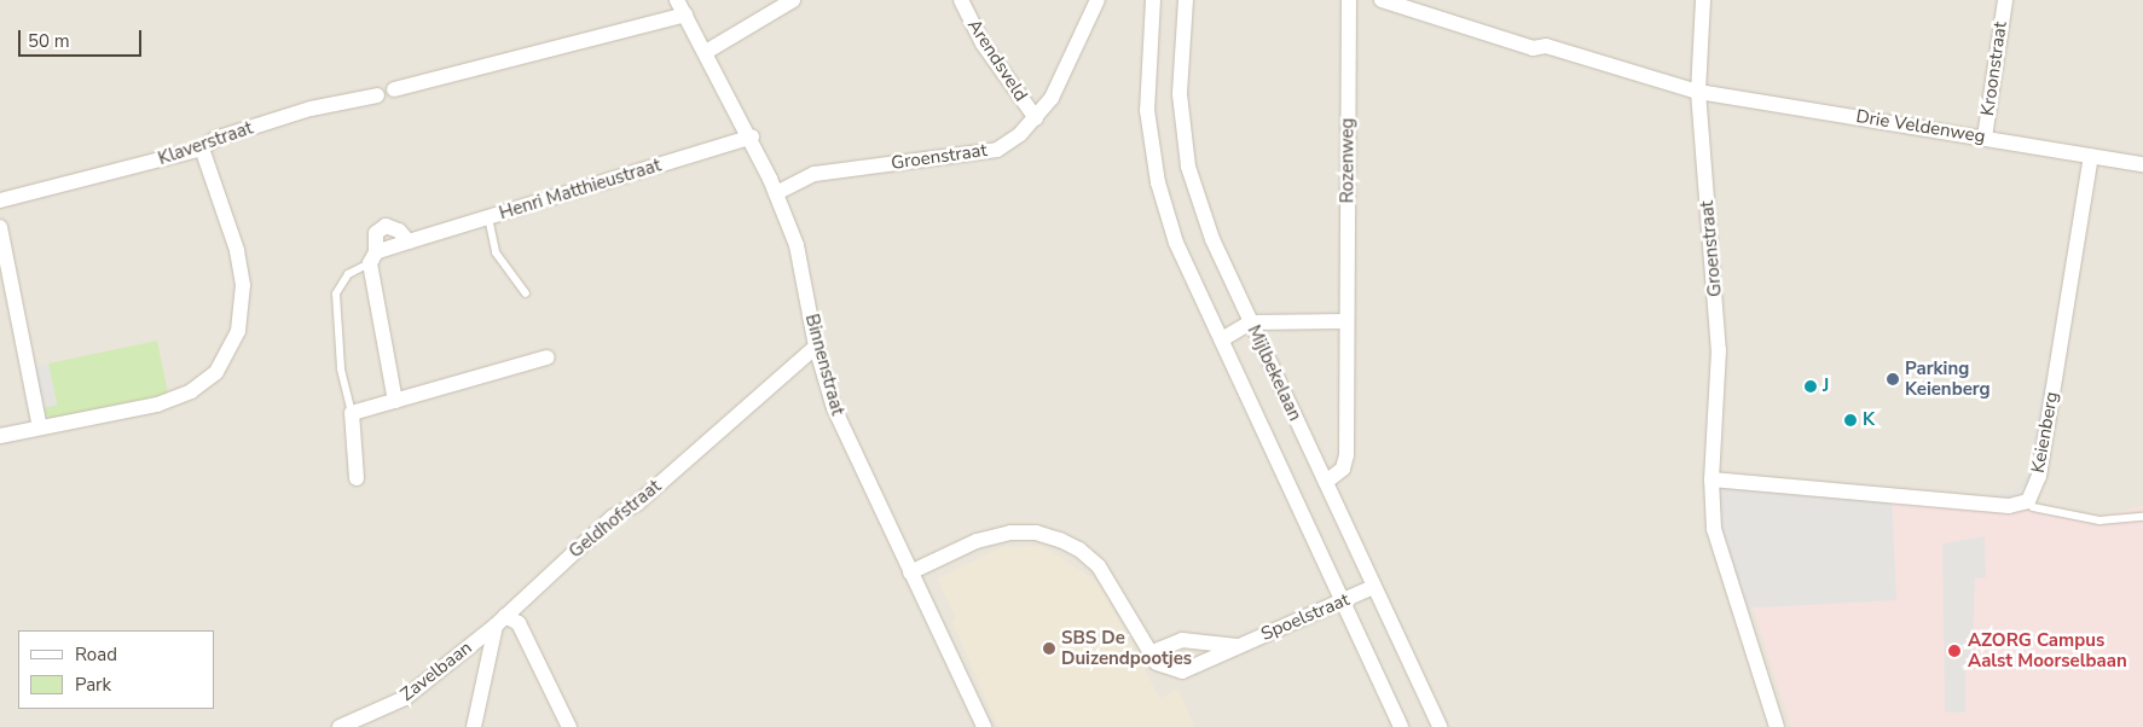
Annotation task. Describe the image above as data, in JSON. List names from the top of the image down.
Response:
{
  "streets": {
    "street": [
      "Arendsveld",
      "Kroonstraat",
      "Drie Veldenweg",
      "Klaverstraat",
      "Groenstraat",
      "Rozenweg",
      "Henri Matthieustraat",
      "Binnenstraat",
      "Mijlbekelaan",
      "Keienberg",
      "Geldhofstraat",
      "Spoelstraat",
      "Zavelbaan"
    ]
  },
  "crossings": [
    ["Arendsveld", "Groenstraat"],
    ["Kroonstraat", "Drie Veldenweg"],
    ["Drie Veldenweg", "Groenstraat"],
    ["Drie Veldenweg", "Keienberg"],
    ["Groenstraat", "Binnenstraat"],
    ["Rozenweg", "Mijlbekelaan"],
    ["Henri Matthieustraat", "Binnenstraat"],
    ["Binnenstraat", "Geldhofstraat"],
    ["Binnenstraat", "Spoelstraat"],
    ["Mijlbekelaan", "Spoelstraat"],
    ["Geldhofstraat", "Zavelbaan"]
  ],
  "places": [
    "Parking Keienberg",
    "J",
    "K",
    "SBS De Duizendpootjes",
    "AZORG Campus Aalst Moorselbaan"
  ],
  "legend": ["Road", "Park"],
  "scale_bar": "50 m"
}
